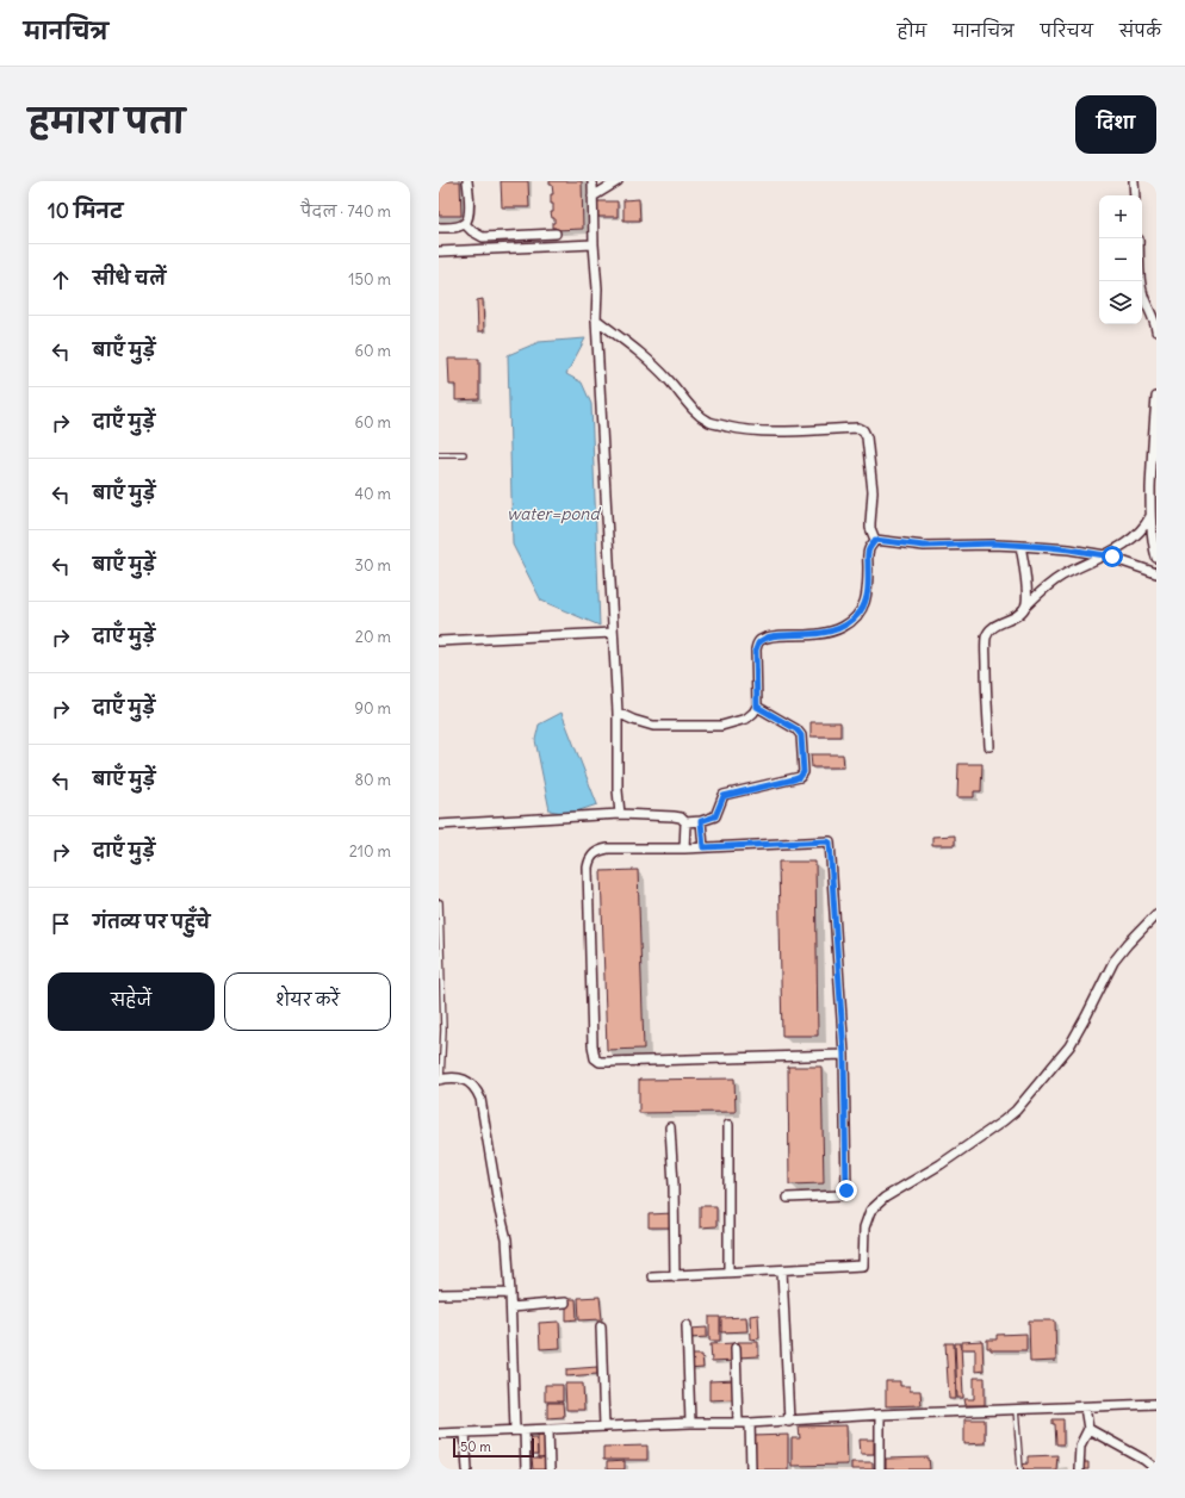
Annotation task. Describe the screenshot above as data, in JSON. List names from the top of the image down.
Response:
{
  "water": ["water=pond"],
  "scale_bar": "50 m",
  "page": {
    "header": "मानचित्र",
    "nav": [
      "होम",
      "मानचित्र",
      "परिचय",
      "संपर्क"
    ],
    "title": "हमारा पता",
    "buttons": [
      "दिशा",
      ["सहेजें", "शेयर करें"]
    ],
    "heading": ["10 मिनट", "पैदल · 740 m"],
    "map_buttons": ["+", "−"],
    "list": [
      ["सीधे चलें", "150 m"],
      ["बाएँ मुड़ें", "60 m"],
      ["दाएँ मुड़ें", "60 m"],
      ["बाएँ मुड़ें", "40 m"],
      ["बाएँ मुड़ें", "30 m"],
      ["दाएँ मुड़ें", "20 m"],
      ["दाएँ मुड़ें", "90 m"],
      ["बाएँ मुड़ें", "80 m"],
      ["दाएँ मुड़ें", "210 m"],
      "गंतव्य पर पहुँचे"
    ],
    "scale": "50 m"
  }
}
